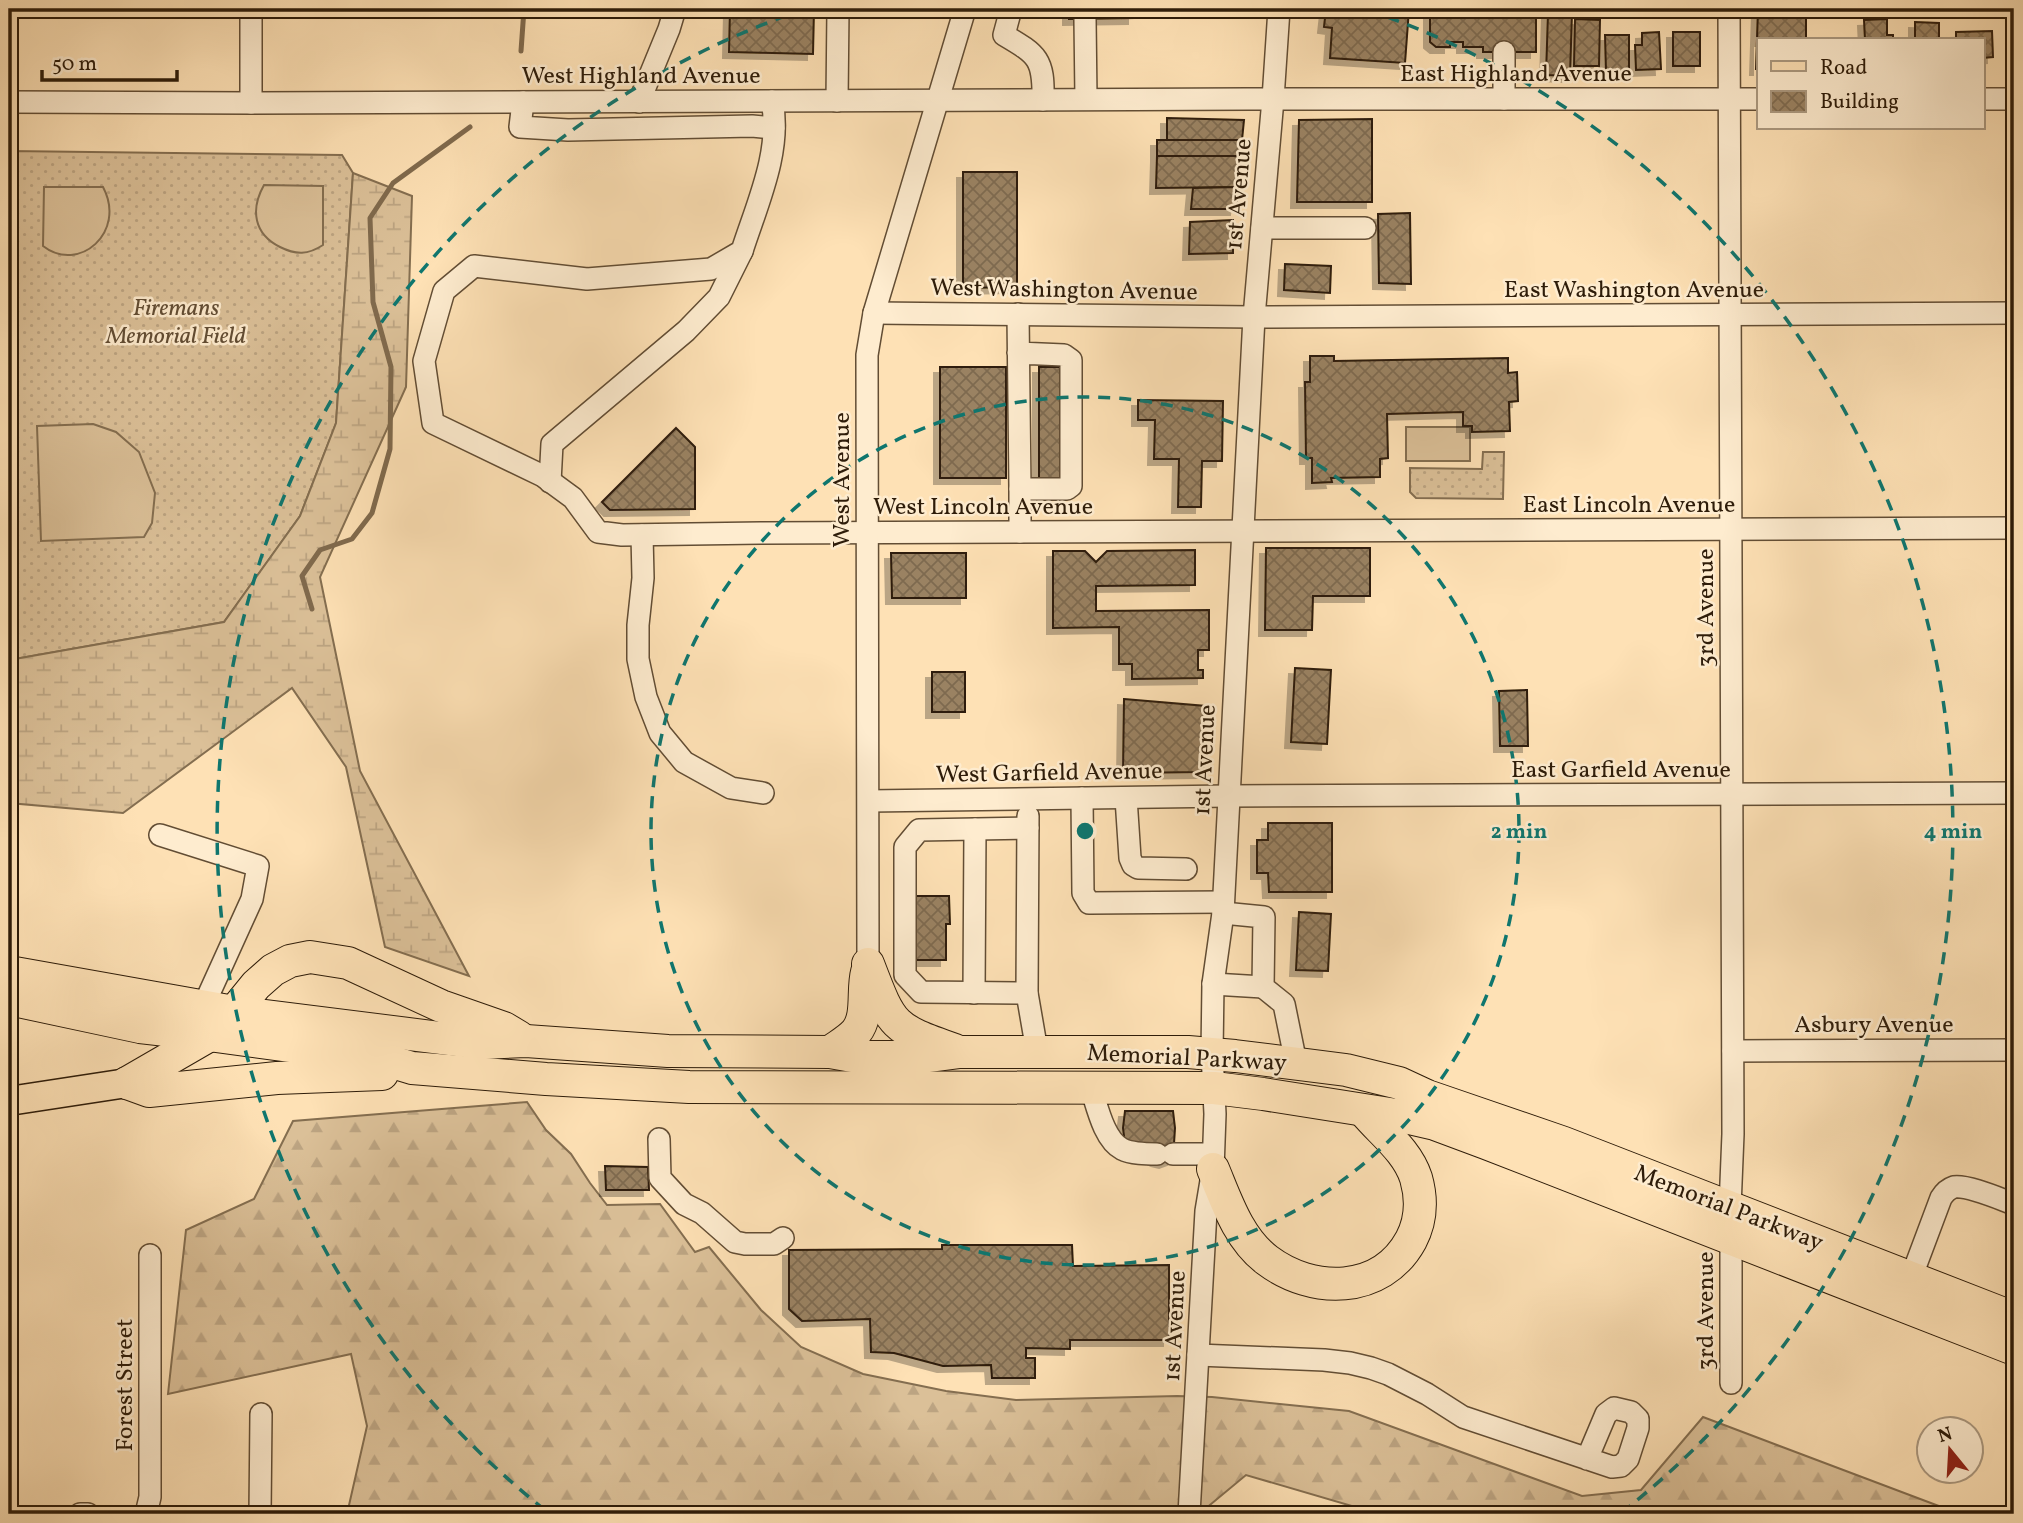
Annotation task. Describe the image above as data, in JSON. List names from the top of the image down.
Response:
{
  "streets": {
    "highway": ["Memorial Parkway"],
    "street": [
      "East Highland Avenue",
      "West Highland Avenue",
      "1st Avenue",
      "West Washington Avenue",
      "East Washington Avenue",
      "West Avenue",
      "East Lincoln Avenue",
      "West Lincoln Avenue",
      "3rd Avenue",
      "East Garfield Avenue",
      "West Garfield Avenue",
      "Asbury Avenue",
      "Forest Street"
    ]
  },
  "crossings": [
    ["East Highland Avenue", "West Highland Avenue"],
    ["East Highland Avenue", "1st Avenue"],
    ["East Highland Avenue", "3rd Avenue"],
    ["West Highland Avenue", "1st Avenue"],
    ["West Highland Avenue", "West Avenue"],
    ["1st Avenue", "West Washington Avenue"],
    ["1st Avenue", "East Washington Avenue"],
    ["1st Avenue", "East Lincoln Avenue"],
    ["1st Avenue", "West Lincoln Avenue"],
    ["1st Avenue", "East Garfield Avenue"],
    ["1st Avenue", "West Garfield Avenue"],
    ["1st Avenue", "Memorial Parkway"],
    ["West Washington Avenue", "East Washington Avenue"],
    ["West Washington Avenue", "West Avenue"],
    ["East Washington Avenue", "3rd Avenue"],
    ["West Avenue", "West Lincoln Avenue"],
    ["West Avenue", "West Garfield Avenue"],
    ["East Lincoln Avenue", "West Lincoln Avenue"],
    ["East Lincoln Avenue", "3rd Avenue"],
    ["3rd Avenue", "East Garfield Avenue"],
    ["3rd Avenue", "Asbury Avenue"],
    ["3rd Avenue", "Memorial Parkway"],
    ["East Garfield Avenue", "West Garfield Avenue"]
  ],
  "parks": ["Firemans Memorial Field"],
  "legend": ["Road", "Building"],
  "scale_bar": "50 m",
  "north": "top",
  "rings": ["2 min", "4 min"]
}
